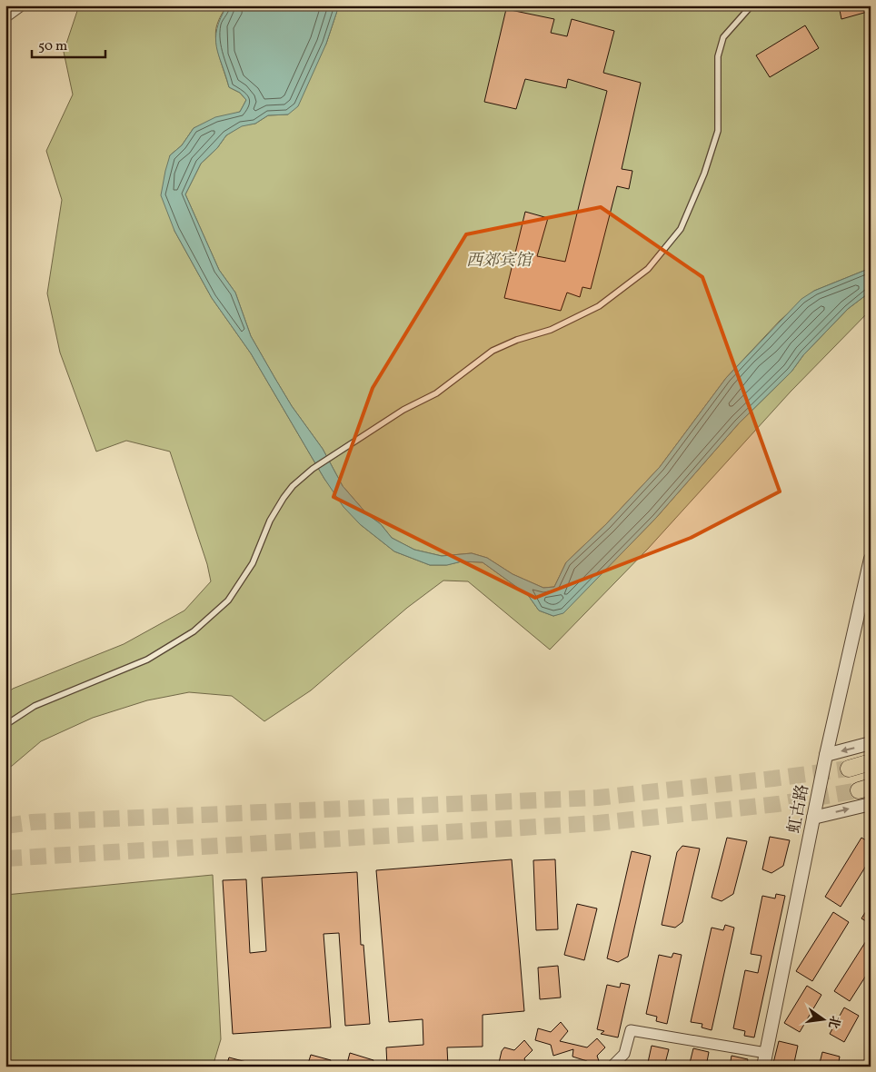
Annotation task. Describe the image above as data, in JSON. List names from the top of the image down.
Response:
{
  "streets": {
    "street": ["虹古路"]
  },
  "parks": ["西郊宾馆"],
  "scale_bar": "50 m",
  "north": "right"
}
